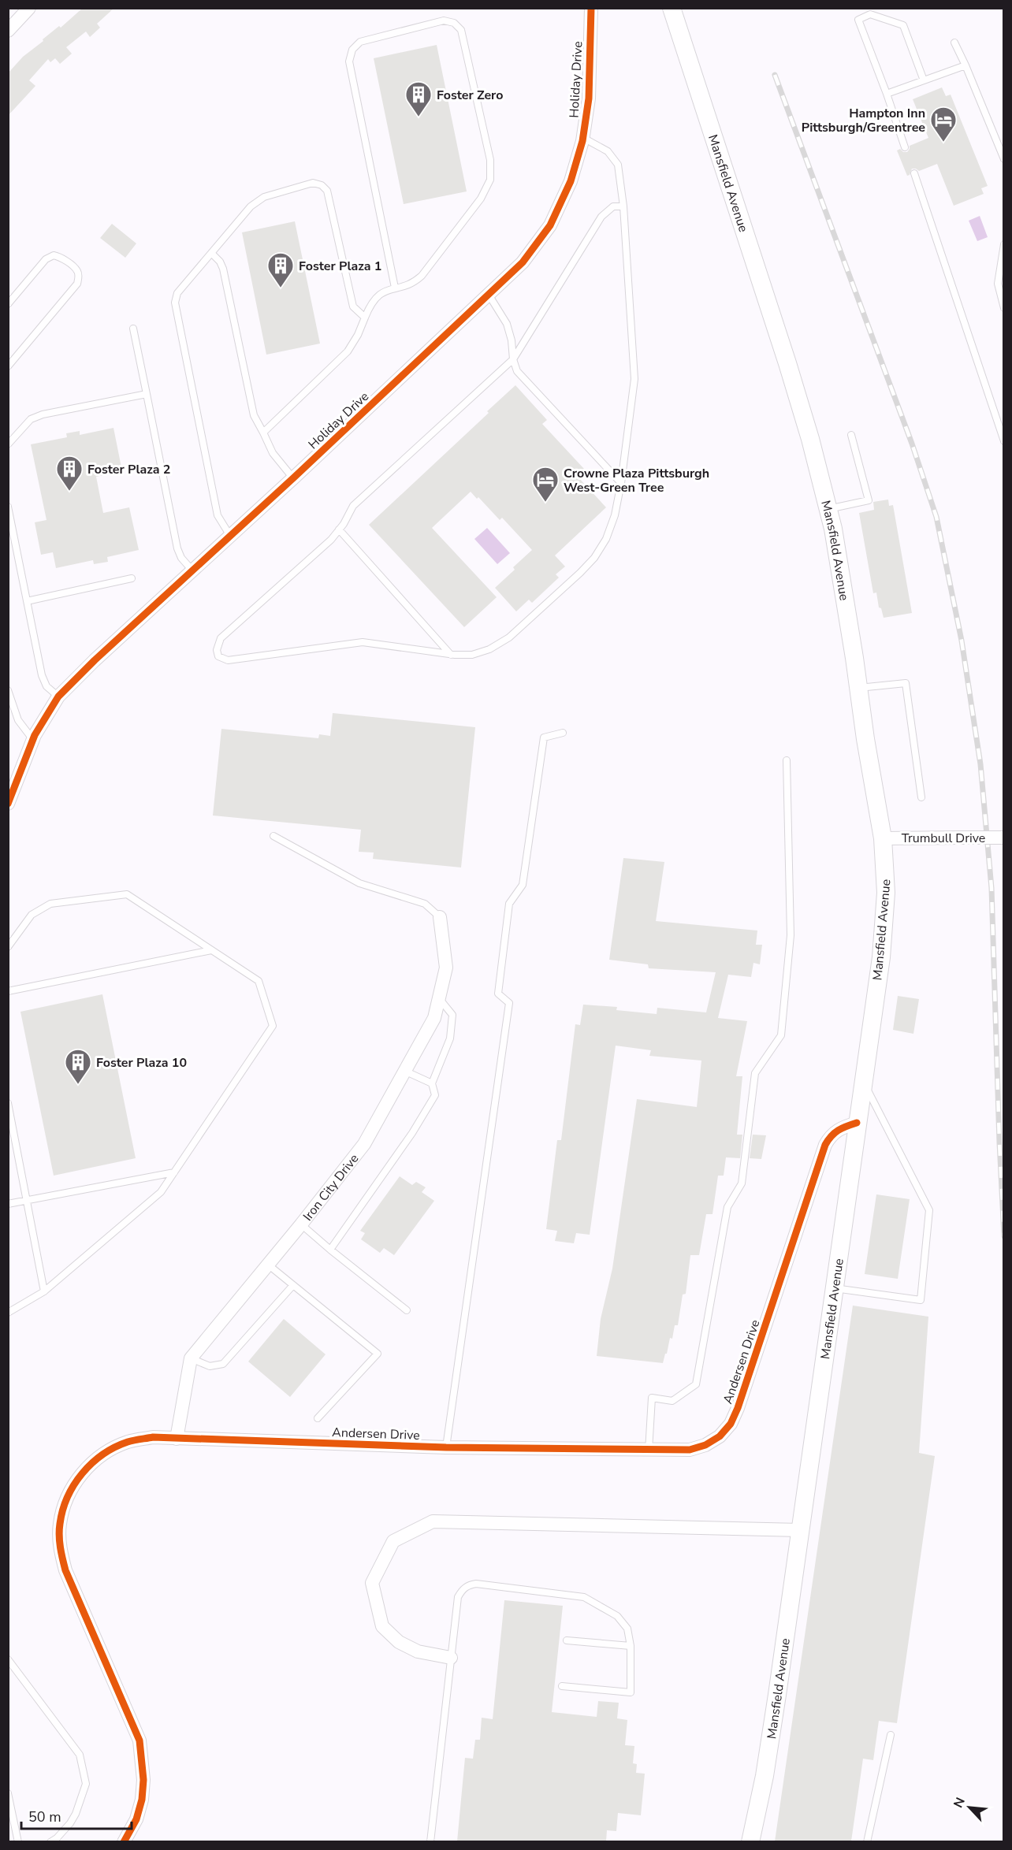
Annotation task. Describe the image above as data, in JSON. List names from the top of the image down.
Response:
{
  "streets": {
    "main road": ["Mansfield Avenue"],
    "street": [
      "Holiday Drive",
      "Trumbull Drive",
      "Iron City Drive",
      "Andersen Drive"
    ]
  },
  "crossings": [
    ["Mansfield Avenue", "Trumbull Drive"],
    ["Mansfield Avenue", "Andersen Drive"],
    ["Iron City Drive", "Andersen Drive"]
  ],
  "places": {
    "building": [
      "Foster Zero",
      "Foster Plaza 1",
      "Foster Plaza 2",
      "Foster Plaza 10"
    ],
    "hotel": ["Hampton Inn Pittsburgh/Greentree", "Crowne Plaza Pittsburgh West-Green Tree"]
  },
  "scale_bar": "50 m",
  "north": "top left"
}
